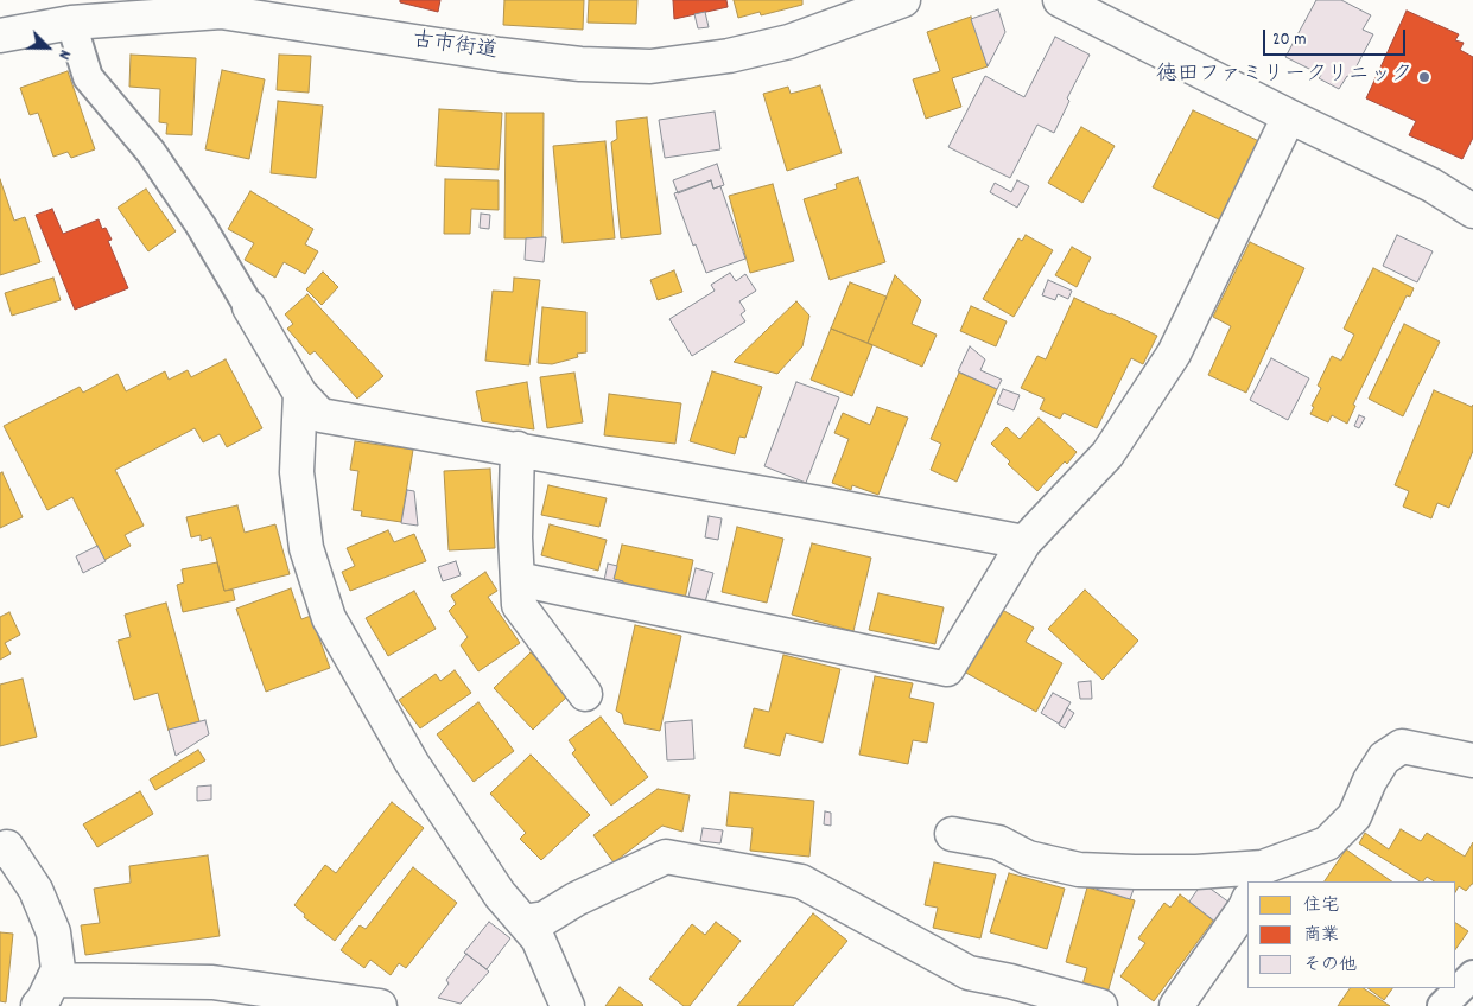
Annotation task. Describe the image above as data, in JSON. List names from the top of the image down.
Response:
{
  "streets": {
    "street": ["古市街道"]
  },
  "places": ["徳田ファミリークリニック"],
  "legend": ["住宅", "商業", "その他"],
  "scale_bar": "20 m",
  "north": "bottom right"
}
